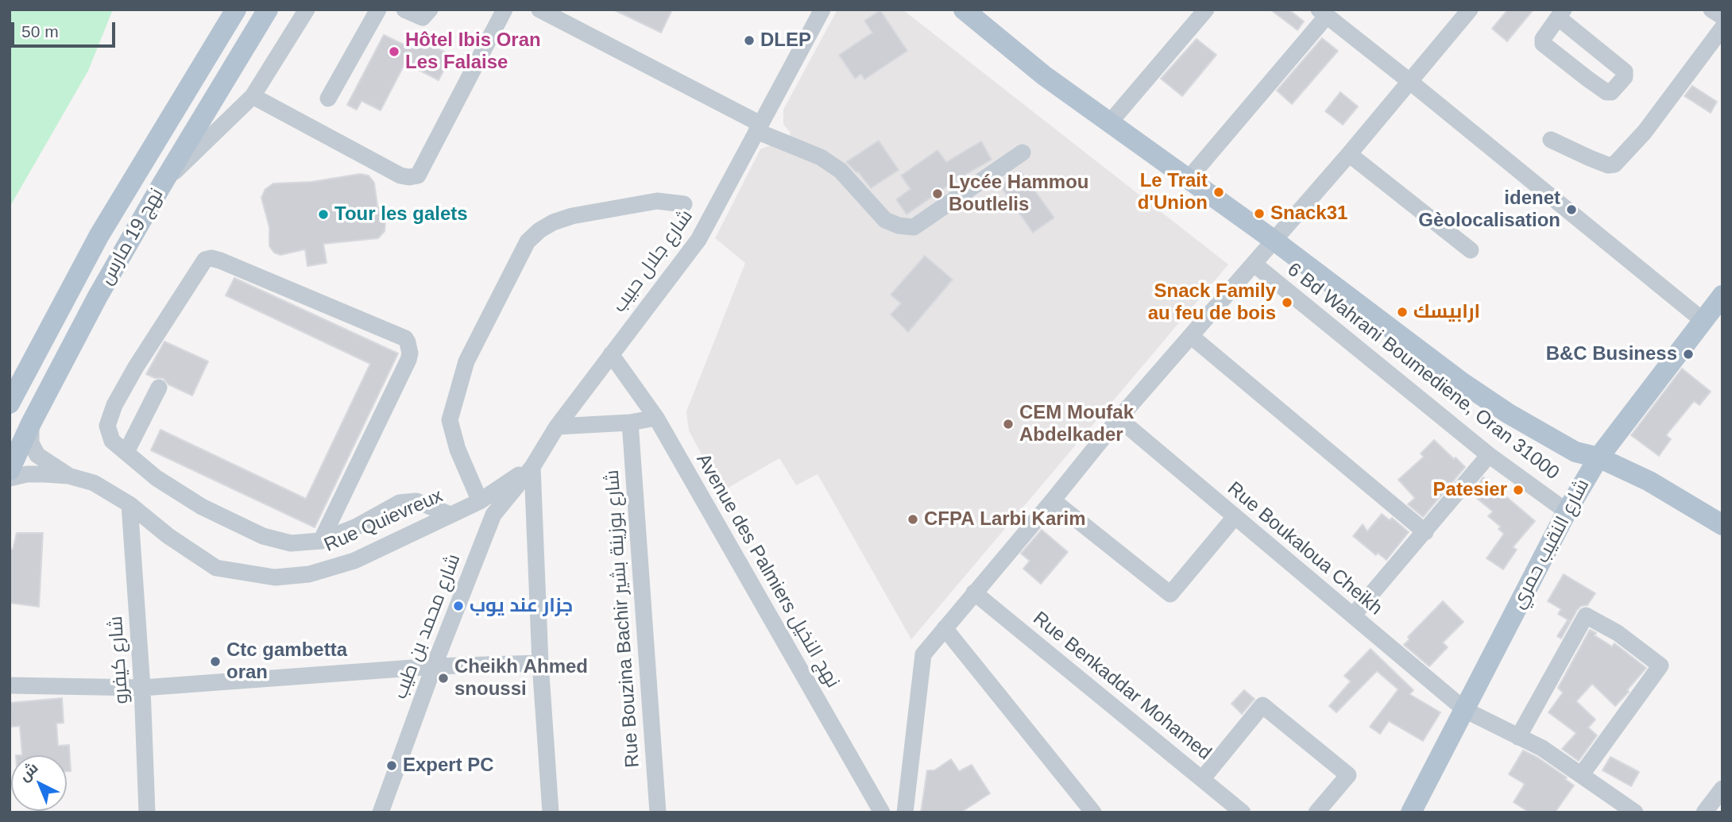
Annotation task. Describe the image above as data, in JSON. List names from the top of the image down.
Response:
{
  "streets": {
    "main road": ["نهج 19 مارس", "شارع النقيب حمري"],
    "street": [
      "شارع جلال حبيب",
      "6 Bd Wahrani Boumediene, Oran 31000",
      "Rue Quievreux",
      "Rue Boukaloua Cheikh",
      "Avenue des Palmiers نهج النخيل",
      "Rue Bouzina Bachir شارع بوزينة بشير",
      "شارع محمد بن طيب",
      "شارع كيفرو",
      "Rue Benkaddar Mohamed"
    ]
  },
  "crossings": [
    ["شارع جلال حبيب", "Rue Quievreux"],
    ["شارع جلال حبيب", "Avenue des Palmiers نهج النخيل"],
    ["شارع جلال حبيب", "شارع محمد بن طيب"],
    ["6 Bd Wahrani Boumediene, Oran 31000", "شارع النقيب حمري"],
    ["Rue Quievreux", "شارع محمد بن طيب"],
    ["Rue Quievreux", "شارع كيفرو"],
    ["شارع النقيب حمري", "Rue Boukaloua Cheikh"]
  ],
  "places": [
    "DLEP",
    "Hôtel Ibis Oran Les Falaise",
    "Le Trait d'Union",
    "Lycée Hammou Boutlelis",
    "idenet Gèolocalisation",
    "Snack31",
    "Tour les galets",
    "Snack Family au feu de bois",
    "ارابيسك",
    "B&C Business",
    "CEM Moufak Abdelkader",
    "Patesier",
    "CFPA Larbi Karim",
    "جزار عند يوب",
    "Ctc gambetta oran",
    "Cheikh Ahmed snoussi",
    "Expert PC"
  ],
  "scale_bar": "50 m",
  "north": "top left"
}
